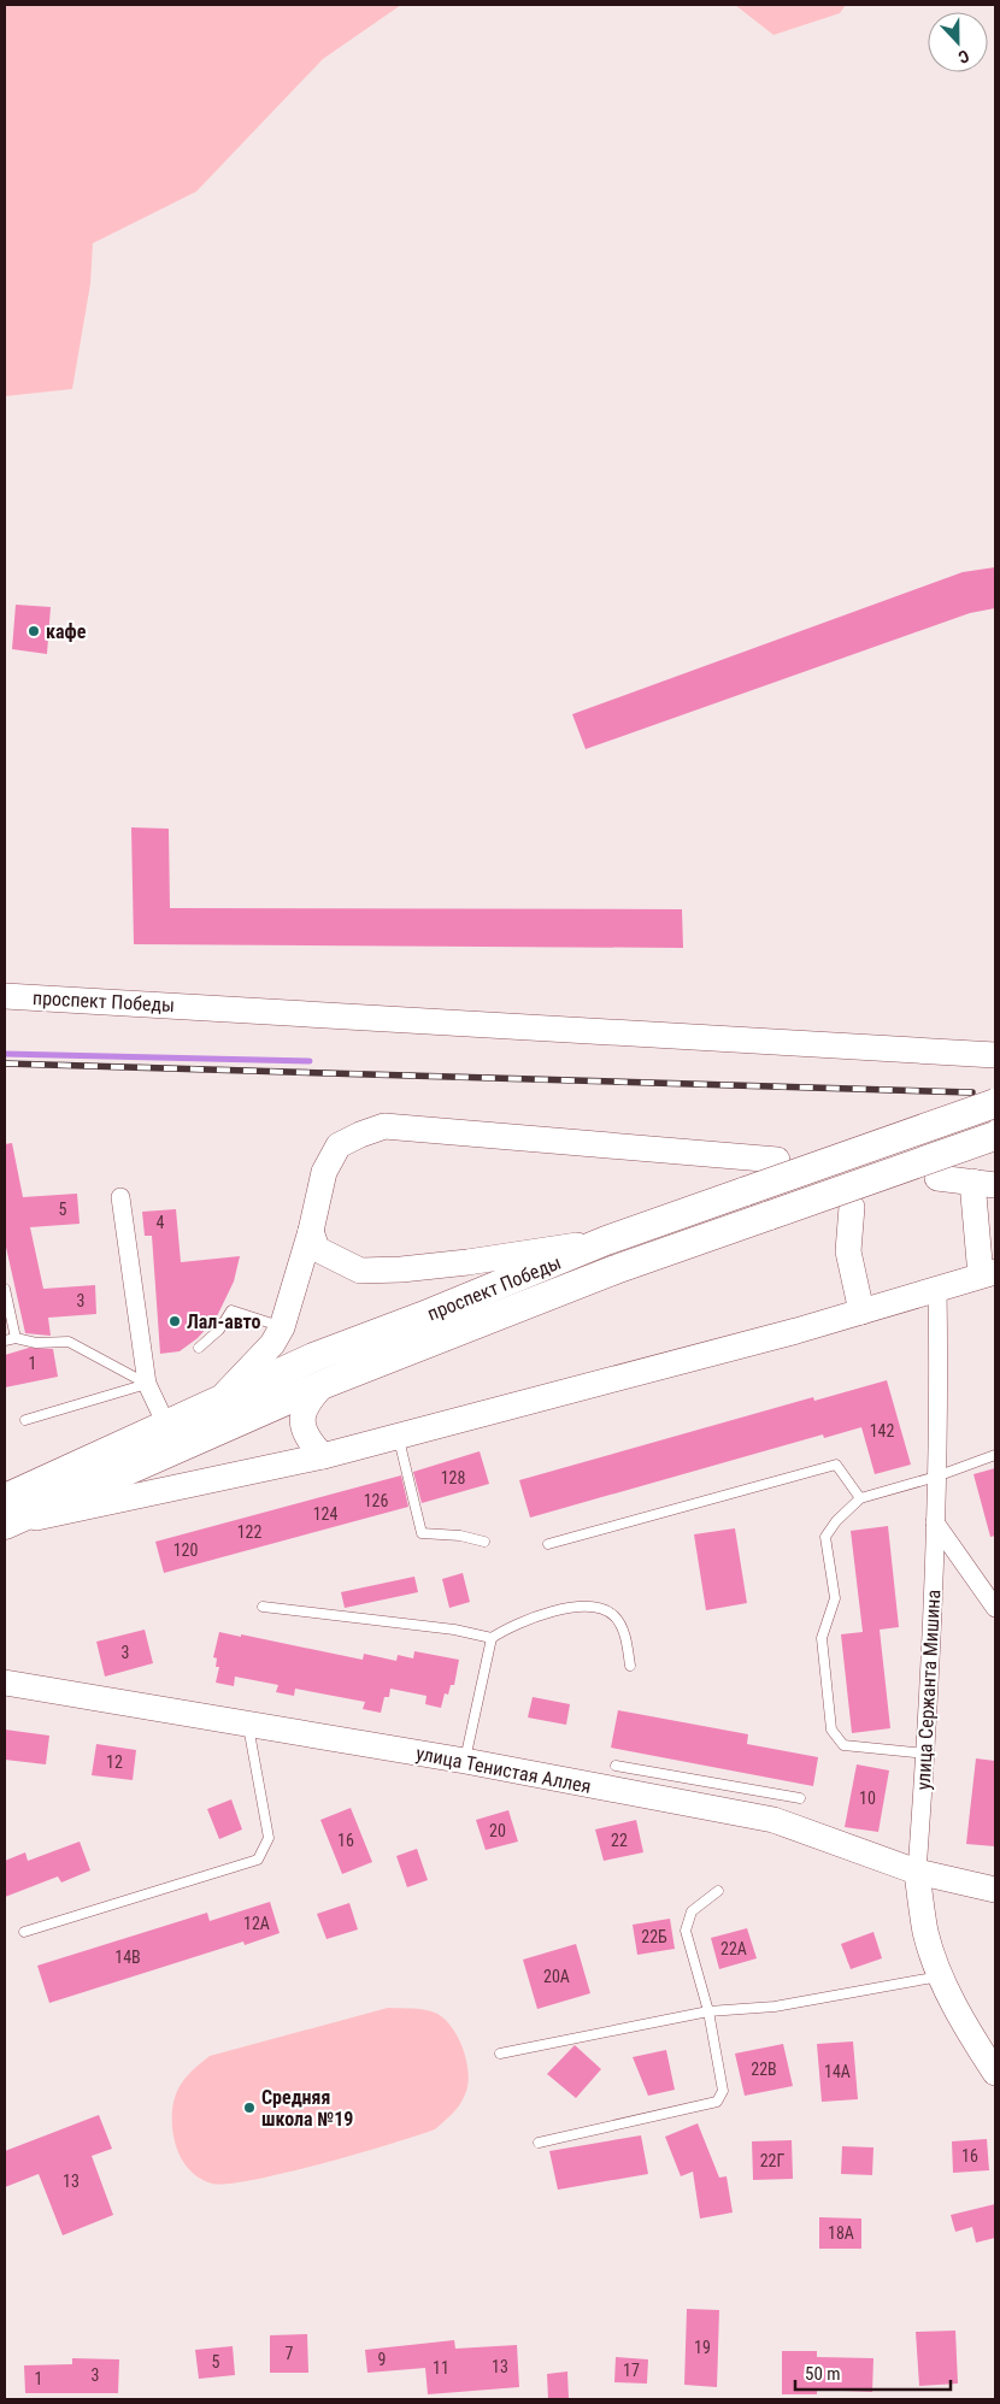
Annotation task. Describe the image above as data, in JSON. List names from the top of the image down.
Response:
{
  "streets": {
    "main road": ["проспект Победы"],
    "street": ["улица Сержанта Мишина", "улица Тенистая Аллея"]
  },
  "crossings": [
    ["улица Сержанта Мишина", "улица Тенистая Аллея"]
  ],
  "places": ["кафе", "Лал-авто", "Средняя школа №19"],
  "house_numbers": [
    "5",
    "4",
    "3",
    "1",
    "142",
    "128",
    "126",
    "124",
    "122",
    "120",
    "3",
    "12",
    "10",
    "20",
    "16",
    "22",
    "12А",
    "22Б",
    "22А",
    "14В",
    "20А",
    "22В",
    "14А",
    "16",
    "22Г",
    "13",
    "18А",
    "19",
    "7",
    "9",
    "5",
    "13",
    "11",
    "17",
    "3",
    "1"
  ],
  "scale_bar": "50 m",
  "north": "bottom"
}
